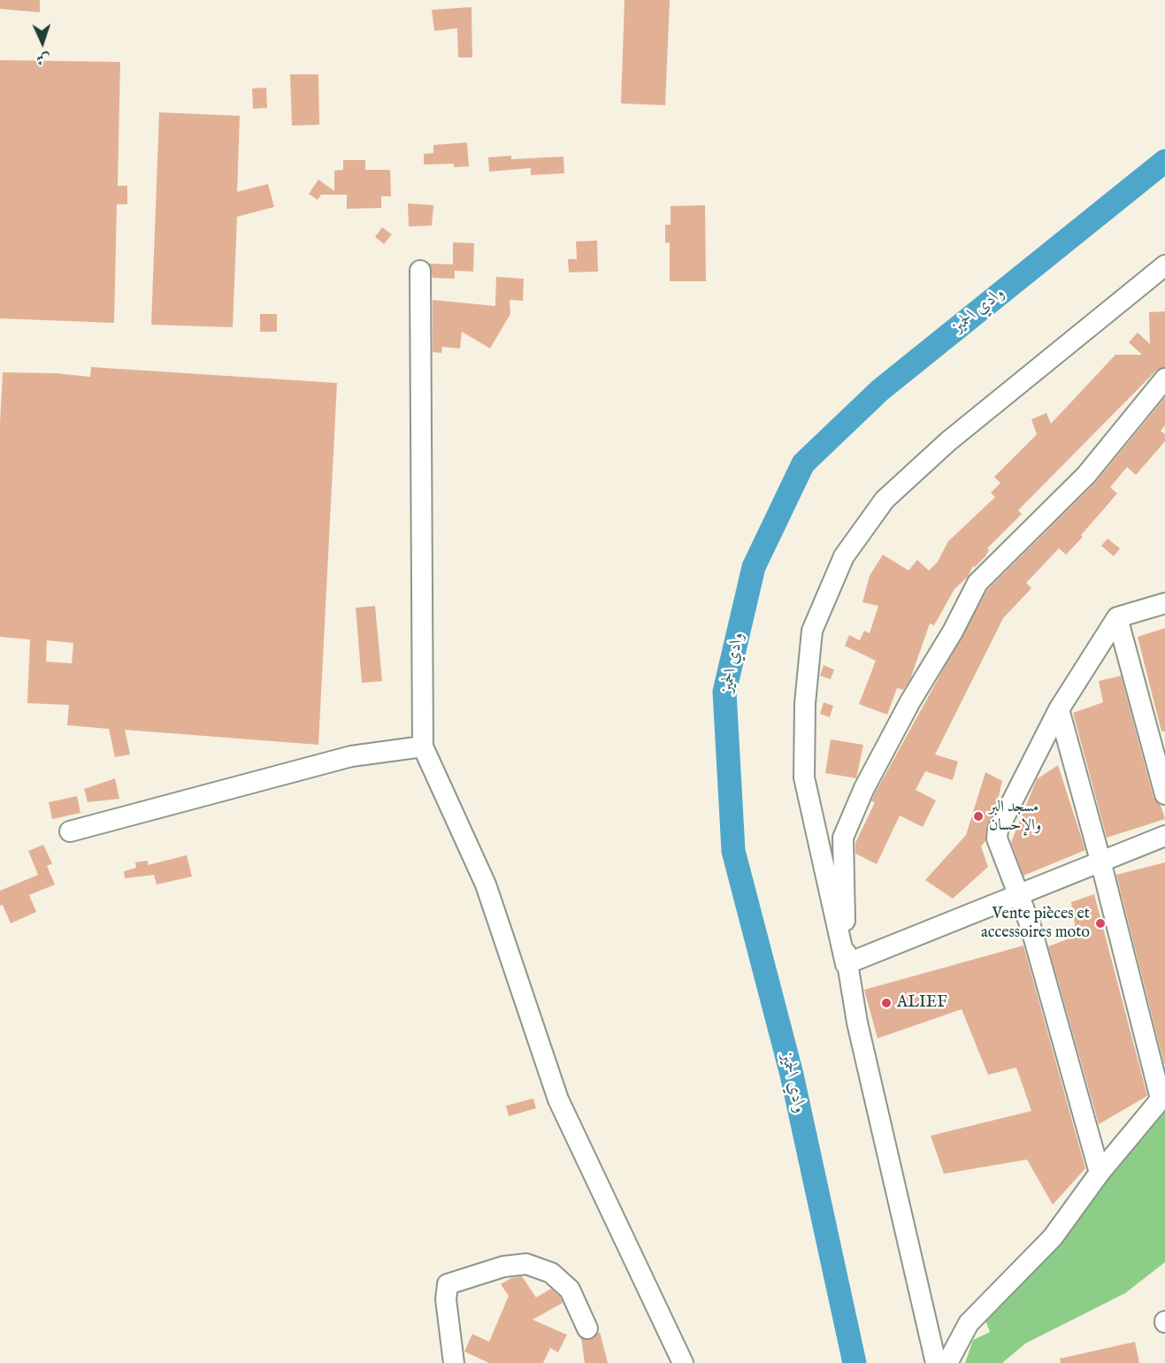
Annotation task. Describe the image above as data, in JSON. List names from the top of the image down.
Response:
{
  "water": ["وادي الحميز"],
  "places": ["مسجد البر والإحسان", "Vente pièces et accessoires moto", "ALIEF"],
  "north": "bottom"
}
